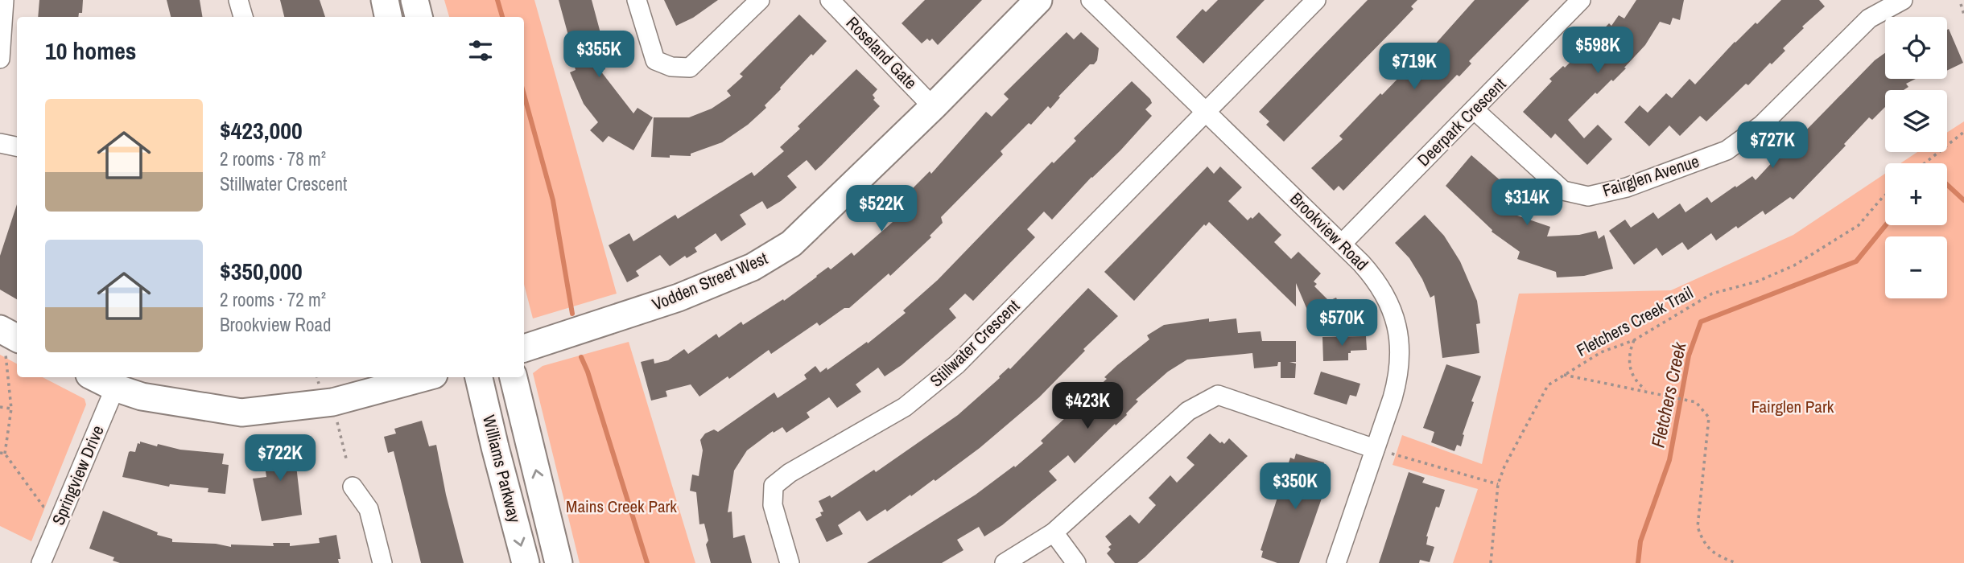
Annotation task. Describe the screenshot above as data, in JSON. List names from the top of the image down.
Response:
{
  "streets": {
    "street": [
      "Roseland Gate",
      "Deerpark Crescent",
      "Fairglen Avenue",
      "Brookview Road",
      "Vodden Street West",
      "Stillwater Crescent",
      "Williams Parkway",
      "Springview Drive"
    ],
    "path": ["Fletchers Creek Trail"]
  },
  "crossings": [
    ["Roseland Gate", "Vodden Street West"],
    ["Deerpark Crescent", "Fairglen Avenue"],
    ["Deerpark Crescent", "Brookview Road"],
    ["Brookview Road", "Stillwater Crescent"]
  ],
  "water": ["Fletchers Creek"],
  "parks": ["Fairglen Park", "Mains Creek Park"],
  "page": {
    "map_buttons": ["+", "−"],
    "heading": "10 homes",
    "price": [
      "$598K",
      "$355K",
      "$719K",
      "$727K",
      "$314K",
      "$522K",
      "$570K",
      "$423K",
      "$722K",
      "$350K"
    ],
    "list": [
      {
        "name": "$423,000",
        "note": "2 rooms · 78 m² · Stillwater Crescent"
      },
      {
        "name": "$350,000",
        "note": "2 rooms · 72 m² · Brookview Road"
      }
    ]
  }
}
